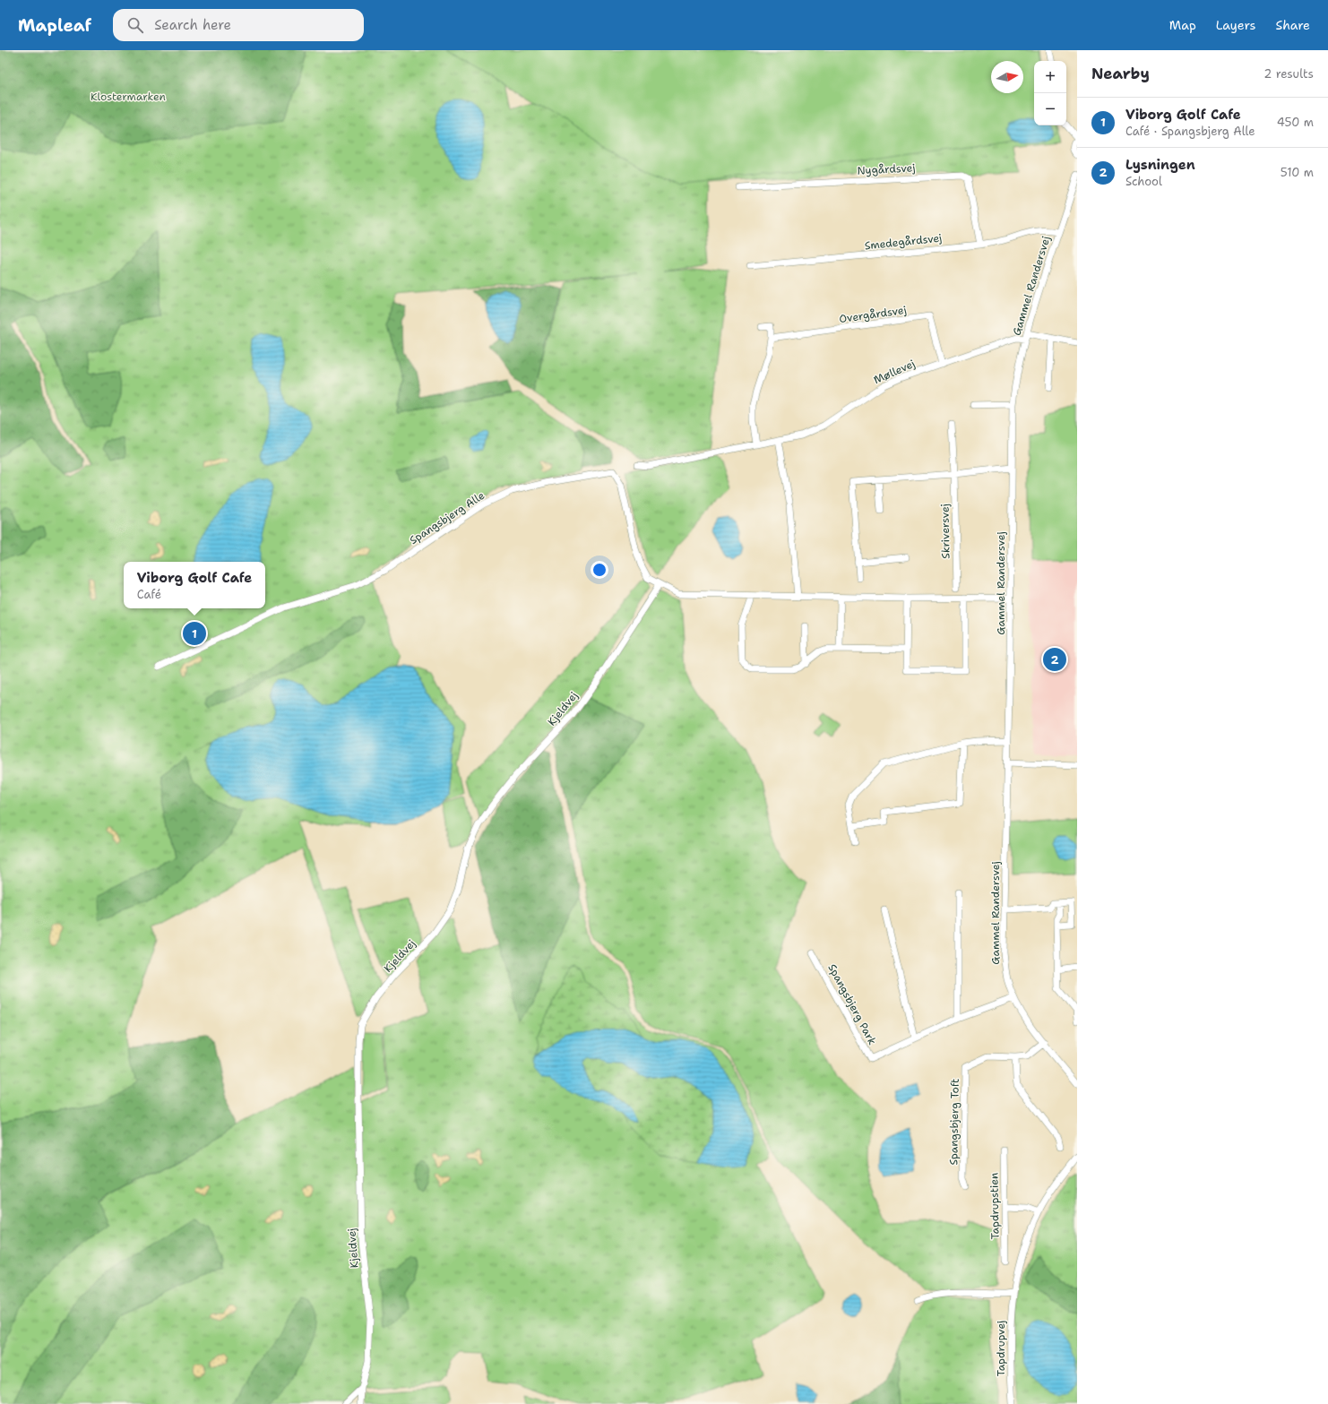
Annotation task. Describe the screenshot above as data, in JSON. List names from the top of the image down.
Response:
{
  "streets": {
    "street": [
      "Nygårdsvej",
      "Smedegårdsvej",
      "Gammel Randersvej",
      "Overgårdsvej",
      "Møllevej",
      "Spangsbjerg Alle",
      "Skriversvej",
      "Kjeldvej",
      "Spangsbjerg Park",
      "Spangsbjerg Toft",
      "Tapdrupstien",
      "Tapdrupvej"
    ]
  },
  "crossings": [
    ["Nygårdsvej", "Smedegårdsvej"],
    ["Smedegårdsvej", "Gammel Randersvej"],
    ["Gammel Randersvej", "Møllevej"],
    ["Gammel Randersvej", "Spangsbjerg Alle"],
    ["Gammel Randersvej", "Spangsbjerg Park"],
    ["Gammel Randersvej", "Spangsbjerg Toft"],
    ["Overgårdsvej", "Møllevej"],
    ["Spangsbjerg Alle", "Kjeldvej"]
  ],
  "parks": ["Klostermarken"],
  "north": "right",
  "page": {
    "header": "Mapleaf",
    "search": "Search here",
    "nav": ["Map", "Layers", "Share"],
    "heading": ["Nearby", "2 results"],
    "map_buttons": ["+", "−"],
    "list": [
      {
        "mark": "1",
        "name": "Viborg Golf Cafe",
        "note": "Café · Spangsbjerg Alle",
        "value": "450 m"
      },
      {
        "mark": "2",
        "name": "Lysningen",
        "note": "School",
        "value": "510 m"
      }
    ],
    "popup": ["Viborg Golf Cafe", "Café"],
    "pins": ["1", "2"]
  }
}
